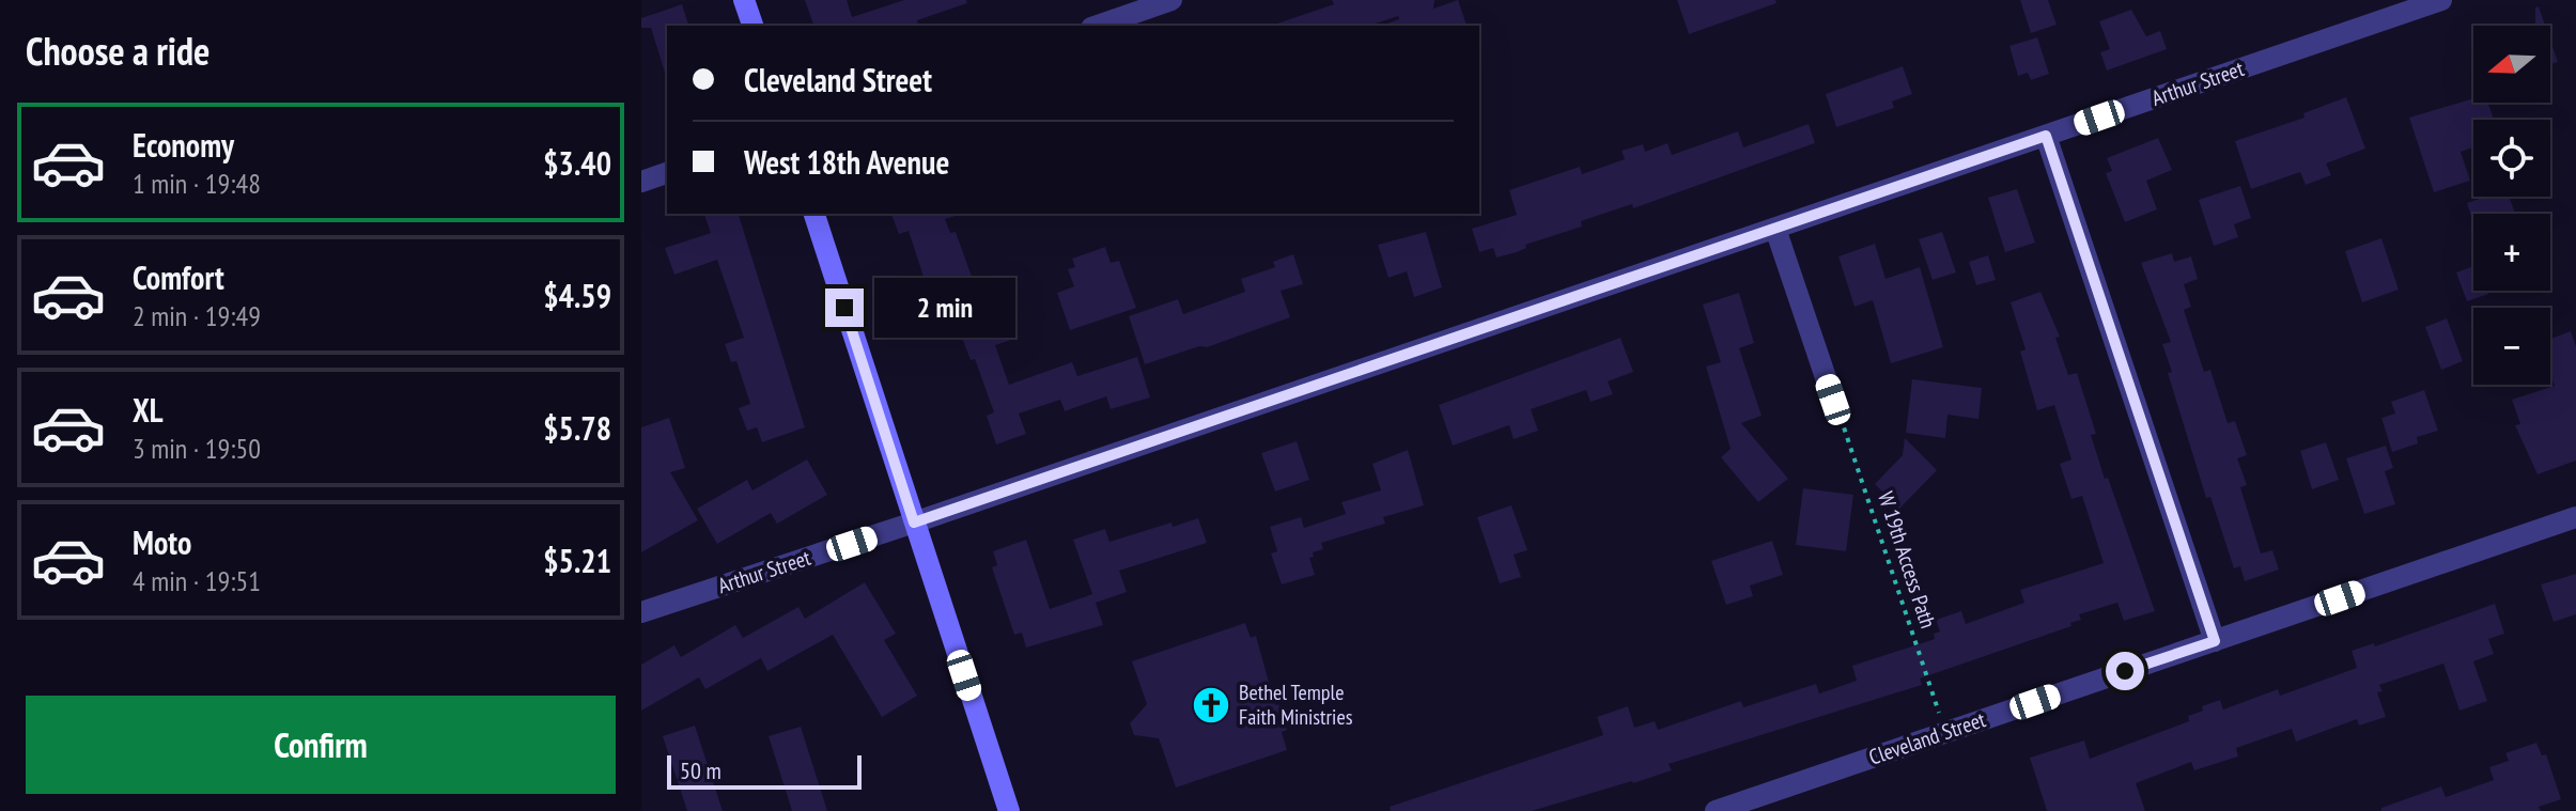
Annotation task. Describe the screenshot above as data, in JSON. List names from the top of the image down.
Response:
{
  "streets": {
    "street": ["Arthur Street", "Cleveland Street"],
    "path": ["W 19th Access Path"]
  },
  "crossings": [
    ["W 19th Access Path", "Cleveland Street"]
  ],
  "places": {
    "church": ["Bethel Temple Faith Ministries"]
  },
  "scale_bar": "50 m",
  "north": "left",
  "page": {
    "heading": "Choose a ride",
    "map_buttons": ["+", "−"],
    "banner": ["Cleveland Street", "West 18th Avenue"],
    "list": [
      {
        "name": "Economy",
        "note": "1 min · 19:48",
        "value": "$3.40"
      },
      {
        "name": "Comfort",
        "note": "2 min · 19:49",
        "value": "$4.59"
      },
      {
        "name": "XL",
        "note": "3 min · 19:50",
        "value": "$5.78"
      },
      {
        "name": "Moto",
        "note": "4 min · 19:51",
        "value": "$5.21"
      }
    ],
    "bubble": "2 min",
    "buttons": "Confirm",
    "scale": "50 m"
  }
}
